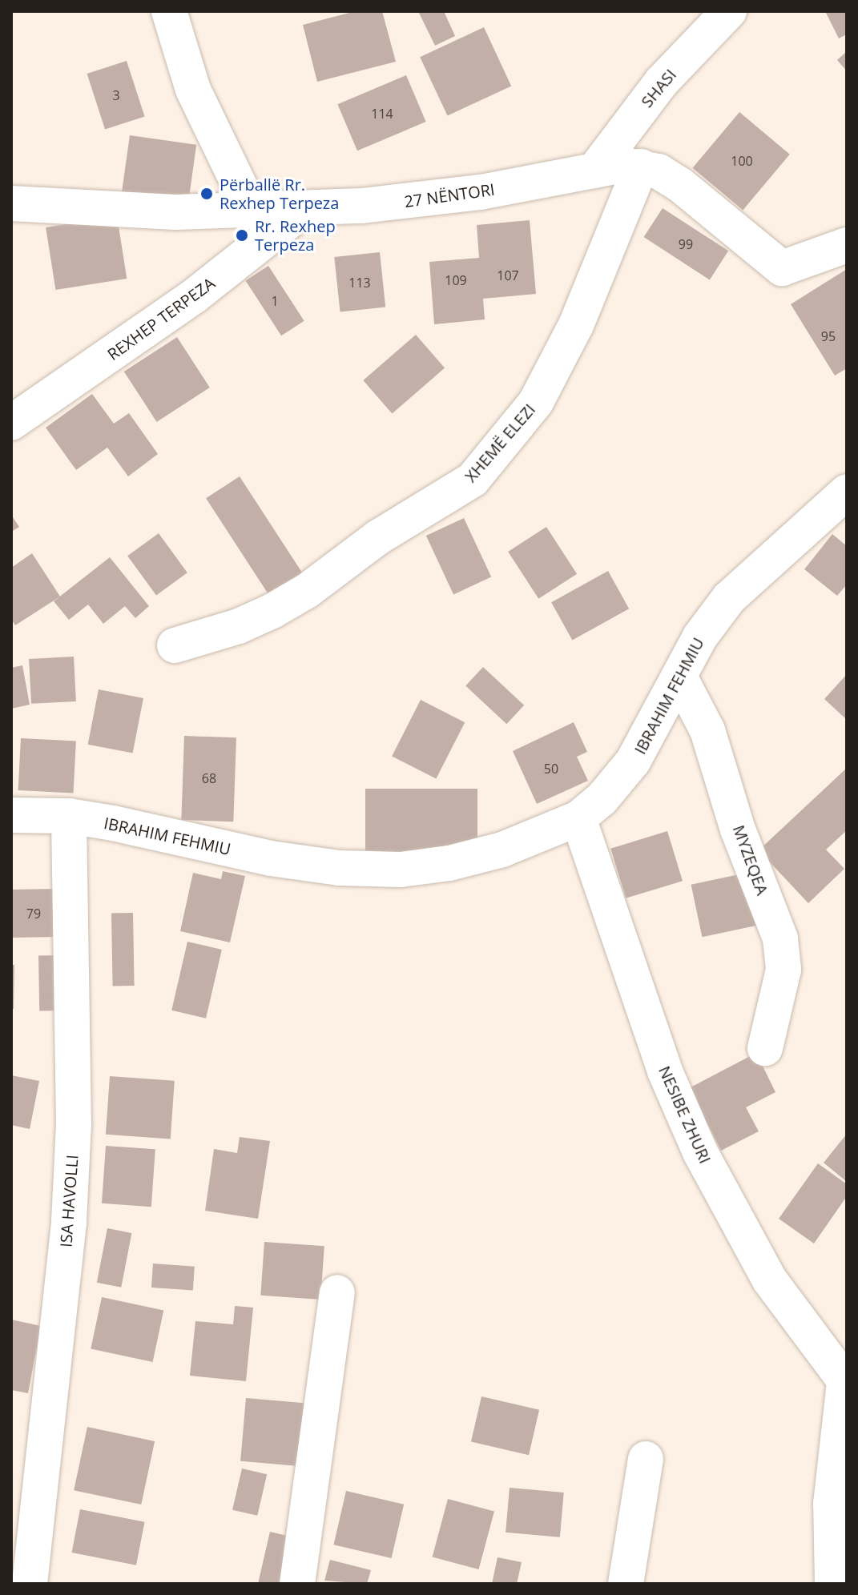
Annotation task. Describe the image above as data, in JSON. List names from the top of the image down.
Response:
{
  "streets": {
    "street": [
      "SHASI",
      "27 NËNTORI",
      "REXHEP TERPEZA",
      "XHEMË ELEZI",
      "IBRAHIM FEHMIU",
      "MYZEQEA",
      "NESIBE ZHURI",
      "ISA HAVOLLI"
    ]
  },
  "crossings": [
    ["SHASI", "27 NËNTORI"],
    ["27 NËNTORI", "REXHEP TERPEZA"],
    ["27 NËNTORI", "XHEMË ELEZI"],
    ["IBRAHIM FEHMIU", "MYZEQEA"],
    ["IBRAHIM FEHMIU", "NESIBE ZHURI"],
    ["IBRAHIM FEHMIU", "ISA HAVOLLI"]
  ],
  "places": ["Përballë Rr. Rexhep Terpeza", "Rr. Rexhep Terpeza"],
  "house_numbers": [
    "3",
    "114",
    "100",
    "99",
    "107",
    "109",
    "113",
    "1",
    "95",
    "50",
    "68",
    "79"
  ]
}
